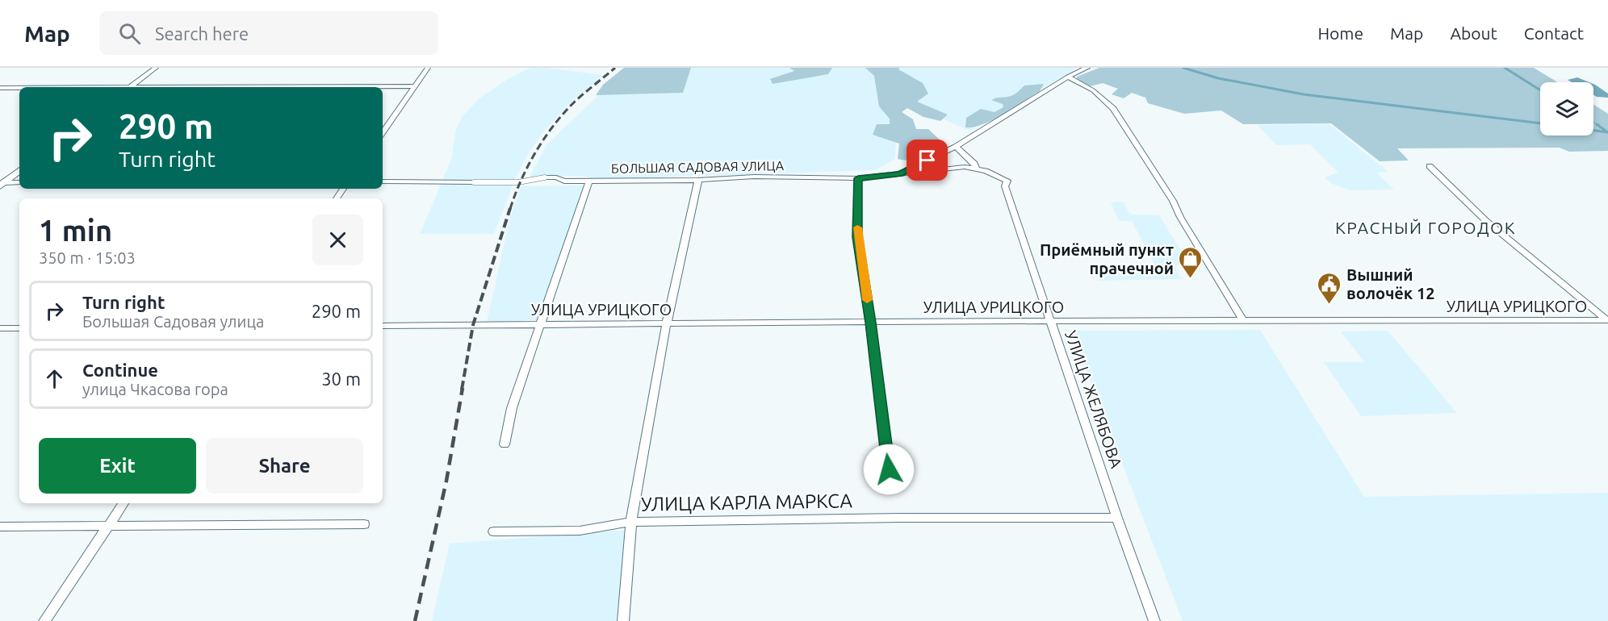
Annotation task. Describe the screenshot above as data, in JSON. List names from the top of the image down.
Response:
{
  "streets": {
    "street": [
      "БОЛЬШАЯ САДОВАЯ УЛИЦА",
      "УЛИЦА УРИЦКОГО",
      "УЛИЦА ЖЕЛЯБОВА",
      "УЛИЦА КАРЛА МАРКСА"
    ]
  },
  "crossings": [
    ["БОЛЬШАЯ САДОВАЯ УЛИЦА", "УЛИЦА ЖЕЛЯБОВА"],
    ["УЛИЦА УРИЦКОГО", "УЛИЦА ЖЕЛЯБОВА"],
    ["УЛИЦА ЖЕЛЯБОВА", "УЛИЦА КАРЛА МАРКСА"]
  ],
  "districts": ["КРАСНЫЙ ГОРОДОК"],
  "places": {
    "shop": ["Приёмный пункт прачечной"],
    "public building": ["Вышний волочёк 12"]
  },
  "page": {
    "header": "Map",
    "search": "Search here",
    "nav": [
      "Home",
      "Map",
      "About",
      "Contact"
    ],
    "turn": ["290 m", "Turn right"],
    "heading": ["1 min", "350 m · 15:03"],
    "list": [
      {
        "name": "Turn right",
        "note": "Большая Садовая улица",
        "value": "290 m"
      },
      {
        "name": "Continue",
        "note": "улица Чкасова гора",
        "value": "30 m"
      }
    ],
    "buttons": ["Exit", "Share"]
  }
}
